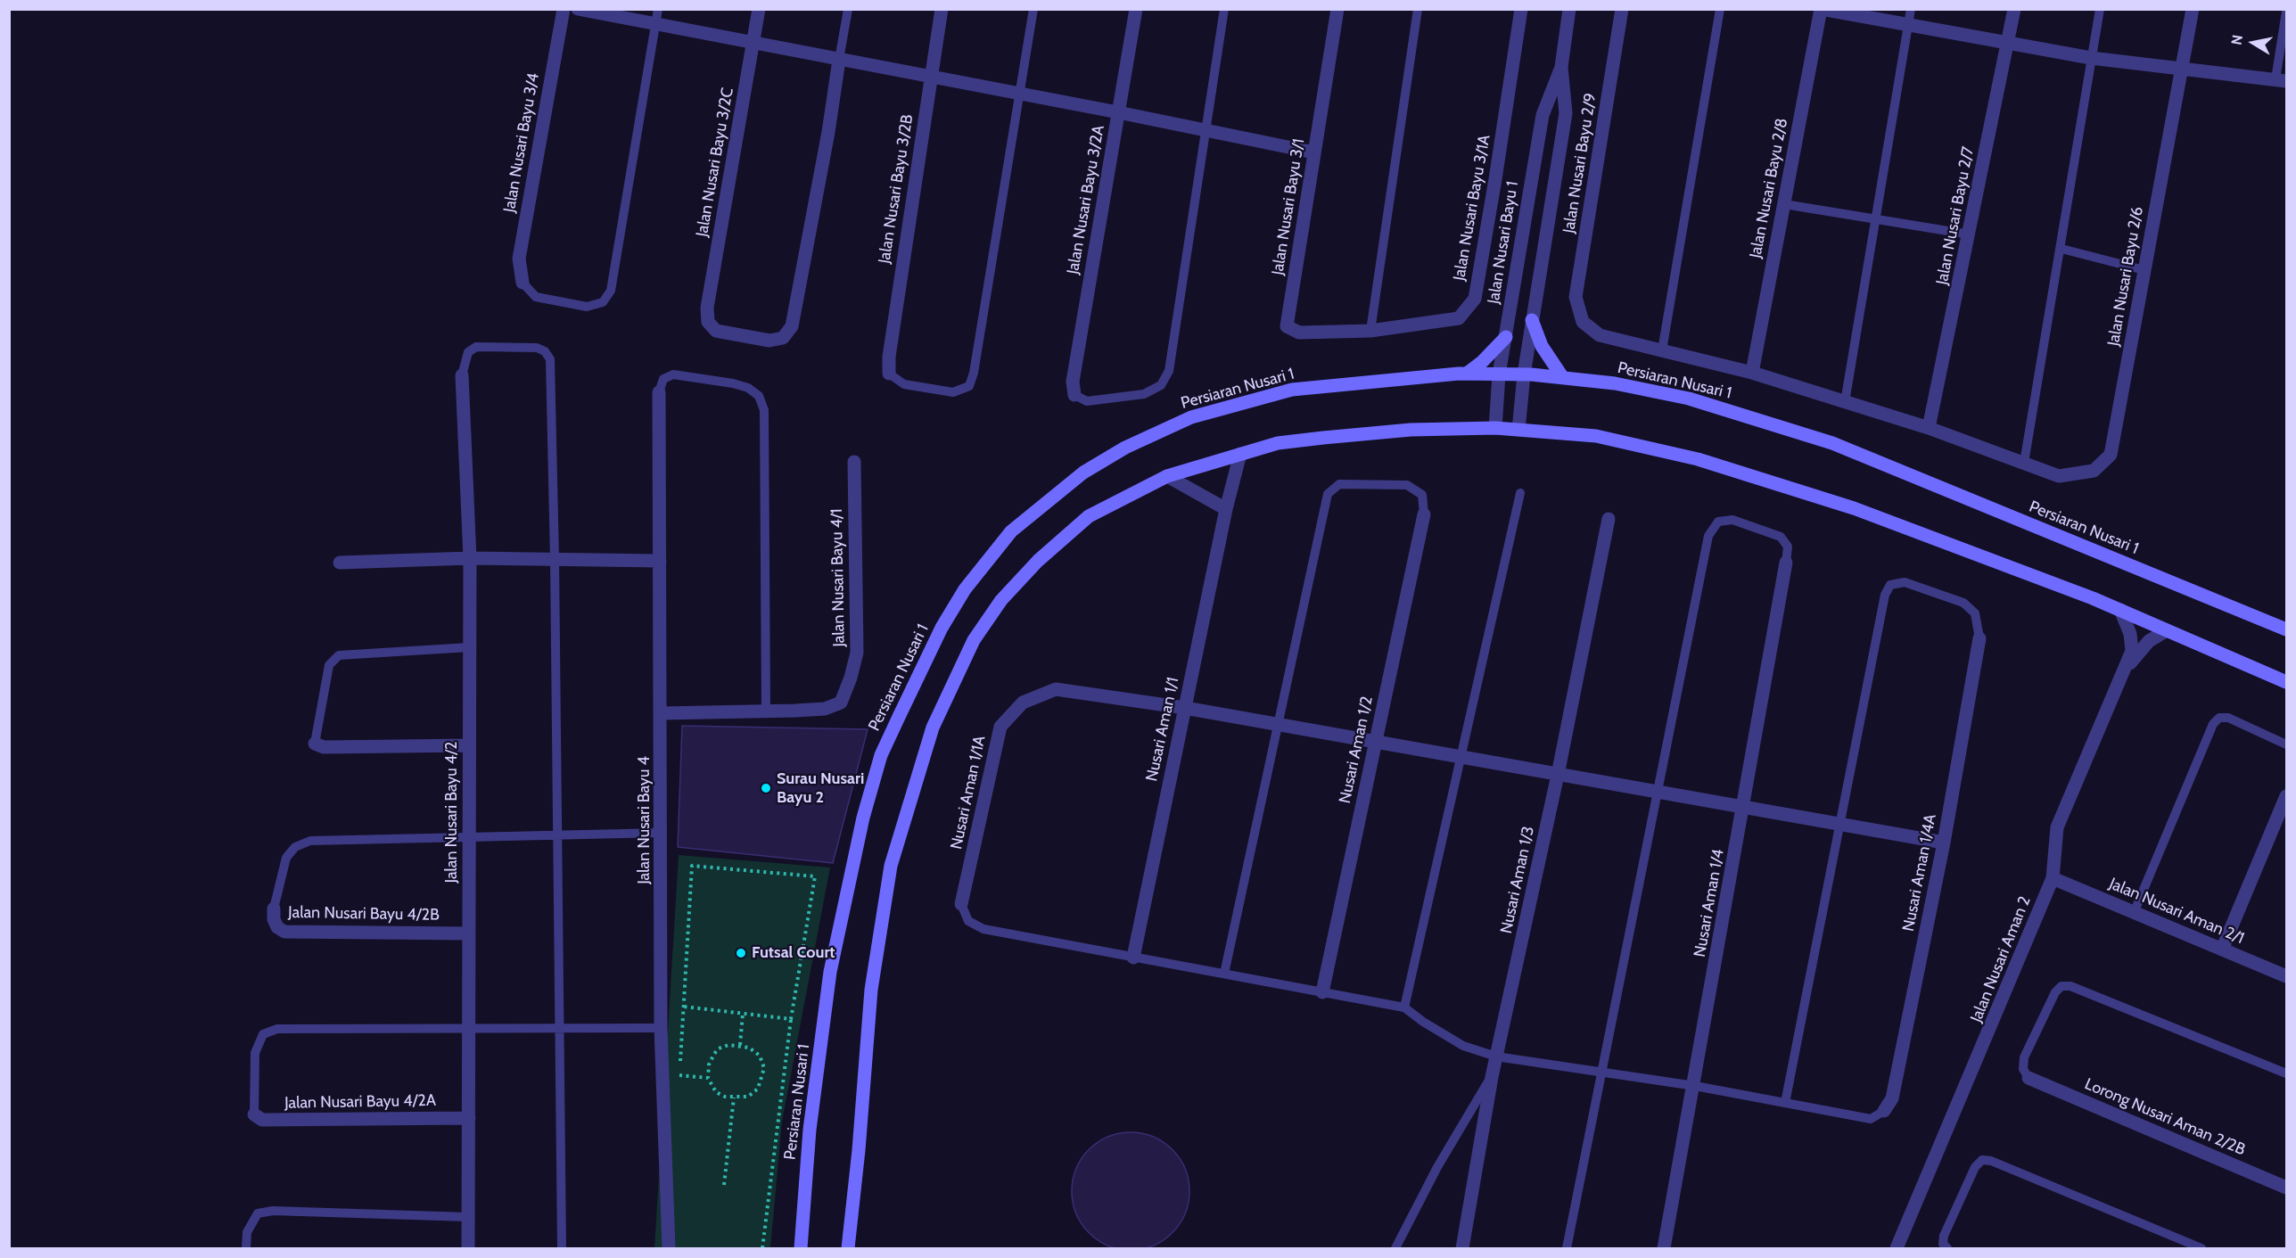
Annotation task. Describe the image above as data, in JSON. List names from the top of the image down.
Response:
{
  "streets": {
    "main road": ["Persiaran Nusari 1"],
    "street": [
      "Jalan Nusari Bayu 3/4",
      "Jalan Nusari Bayu 3/2C",
      "Jalan Nusari Bayu 2/9",
      "Jalan Nusari Bayu 2/8",
      "Jalan Nusari Bayu 3/2B",
      "Jalan Nusari Bayu 3/2A",
      "Jalan Nusari Bayu 3/1",
      "Jalan Nusari Bayu 3/1A",
      "Jalan Nusari Bayu 2/7",
      "Jalan Nusari Bayu 1",
      "Jalan Nusari Bayu 2/6",
      "Jalan Nusari Bayu 4/1",
      "Nusari Aman 1/1",
      "Nusari Aman 1/2",
      "Nusari Aman 1/1A",
      "Jalan Nusari Bayu 4/2",
      "Jalan Nusari Bayu 4",
      "Nusari Aman 1/4A",
      "Nusari Aman 1/3",
      "Nusari Aman 1/4",
      "Jalan Nusari Aman 2/1",
      "Jalan Nusari Bayu 4/2B",
      "Jalan Nusari Aman 2",
      "Jalan Nusari Bayu 4/2A",
      "Lorong Nusari Aman 2/2B"
    ]
  },
  "crossings": [
    ["Jalan Nusari Bayu 2/9", "Jalan Nusari Bayu 2/6"],
    ["Jalan Nusari Bayu 2/8", "Jalan Nusari Bayu 2/6"],
    ["Jalan Nusari Bayu 3/1", "Jalan Nusari Bayu 3/1A"],
    ["Jalan Nusari Bayu 2/7", "Jalan Nusari Bayu 2/6"],
    ["Jalan Nusari Bayu 1", "Persiaran Nusari 1"],
    ["Jalan Nusari Bayu 4/1", "Jalan Nusari Bayu 4"],
    ["Nusari Aman 1/1", "Nusari Aman 1/1A"],
    ["Nusari Aman 1/2", "Nusari Aman 1/1A"],
    ["Nusari Aman 1/1A", "Nusari Aman 1/4A"],
    ["Nusari Aman 1/1A", "Nusari Aman 1/3"],
    ["Nusari Aman 1/1A", "Nusari Aman 1/4"],
    ["Jalan Nusari Bayu 4/2", "Jalan Nusari Bayu 4/2B"],
    ["Jalan Nusari Bayu 4/2", "Jalan Nusari Bayu 4/2A"],
    ["Jalan Nusari Aman 2/1", "Jalan Nusari Aman 2"]
  ],
  "places": ["Surau Nusari Bayu 2", "Futsal Court"],
  "north": "left"
}
